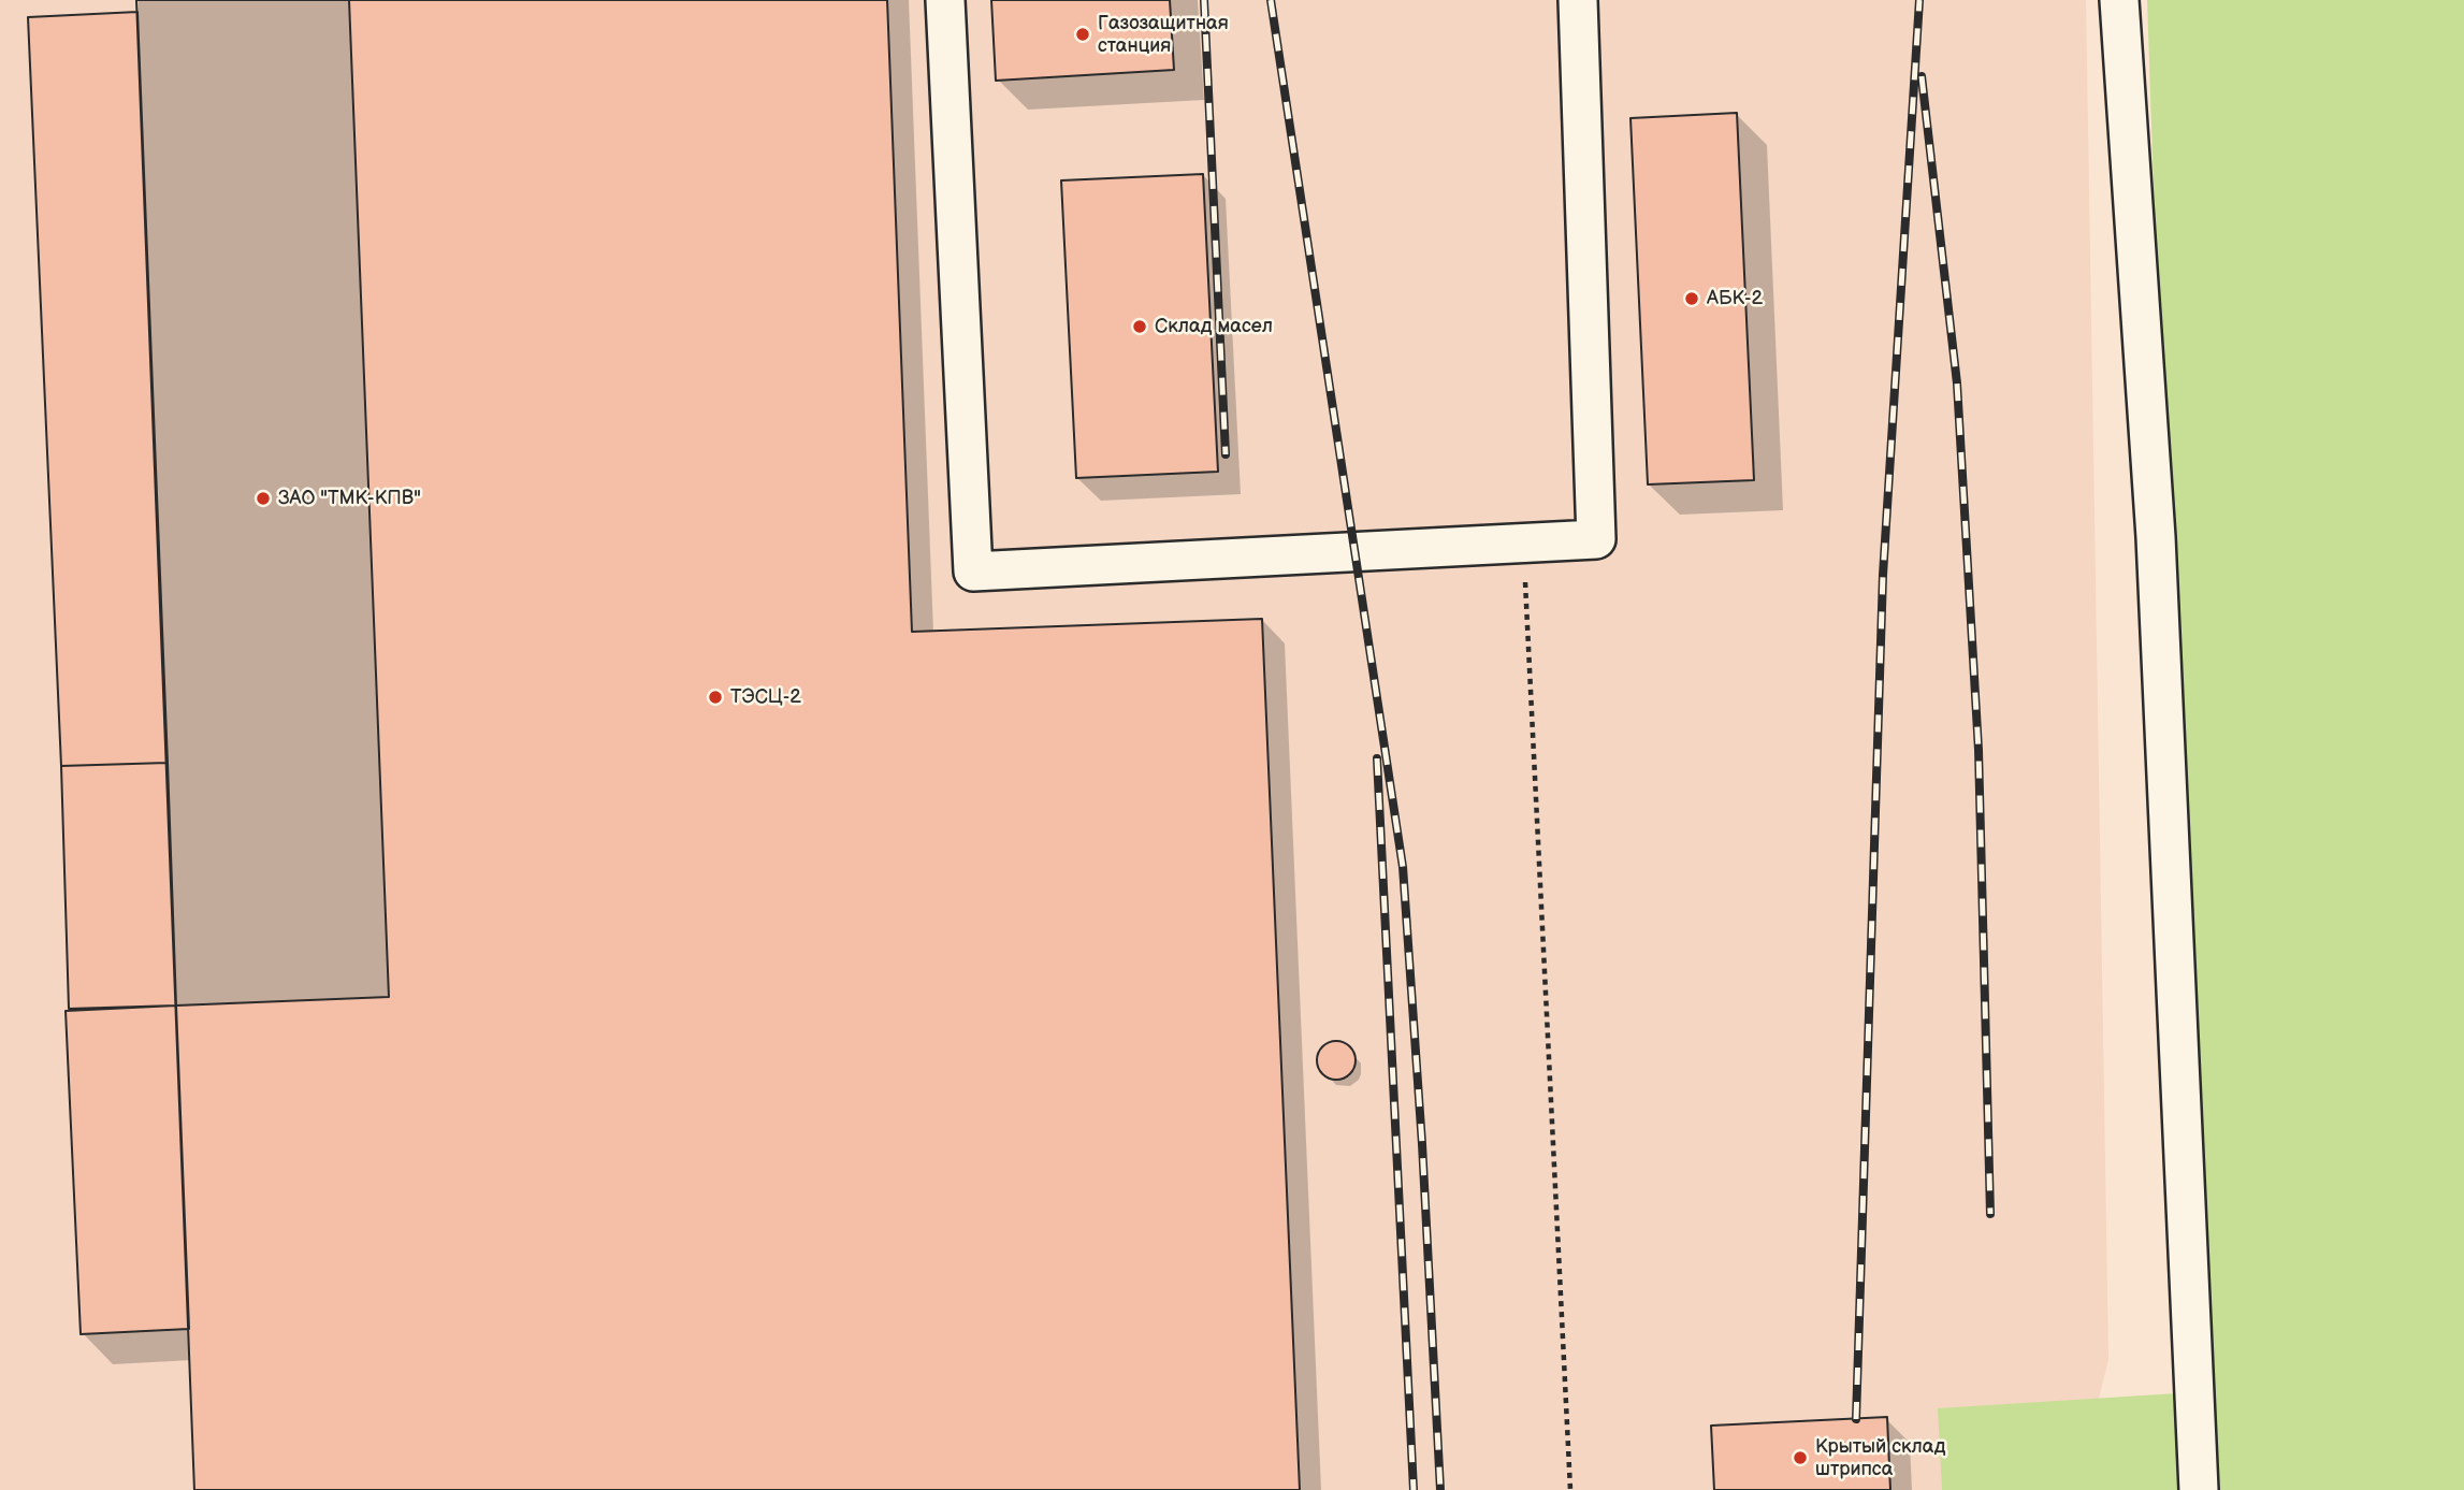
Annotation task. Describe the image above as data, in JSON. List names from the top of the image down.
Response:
{
  "places": [
    "Газозащитная станция",
    "АБК-2",
    "Склад масел",
    "ЗАО \"ТМК-КПВ\"",
    "ТЭСЦ-2",
    "Крытый склад штрипса"
  ]
}
